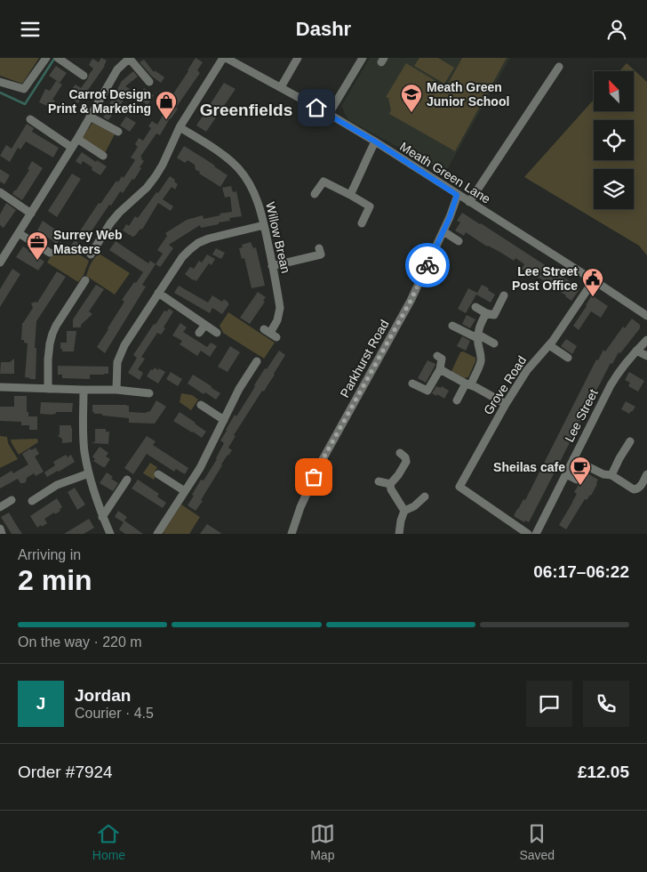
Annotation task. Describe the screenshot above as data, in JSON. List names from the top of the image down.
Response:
{
  "streets": {
    "street": [
      "Meath Green Lane",
      "Willow Brean",
      "Parkhurst Road",
      "Grove Road",
      "Lee Street"
    ]
  },
  "crossings": [
    ["Meath Green Lane", "Parkhurst Road"],
    ["Meath Green Lane", "Grove Road"]
  ],
  "districts": ["Greenfields"],
  "places": {
    "school or university": ["Meath Green Junior School"],
    "shop": ["Carrot Design Print & Marketing"],
    "office": ["Surrey Web Masters"],
    "public building": ["Lee Street Post Office"],
    "cafe": ["Sheilas cafe"]
  },
  "north": "top left",
  "page": {
    "header": "Dashr",
    "heading": ["2 min", "Arriving in", "06:17–06:22"],
    "panel": [
      "Jordan",
      "Courier · 4.5",
      "Order #7924",
      "£12.05"
    ],
    "bar": "On the way · 220 m",
    "round": "J",
    "tabs": ["Home", "Map", "Saved"]
  }
}
